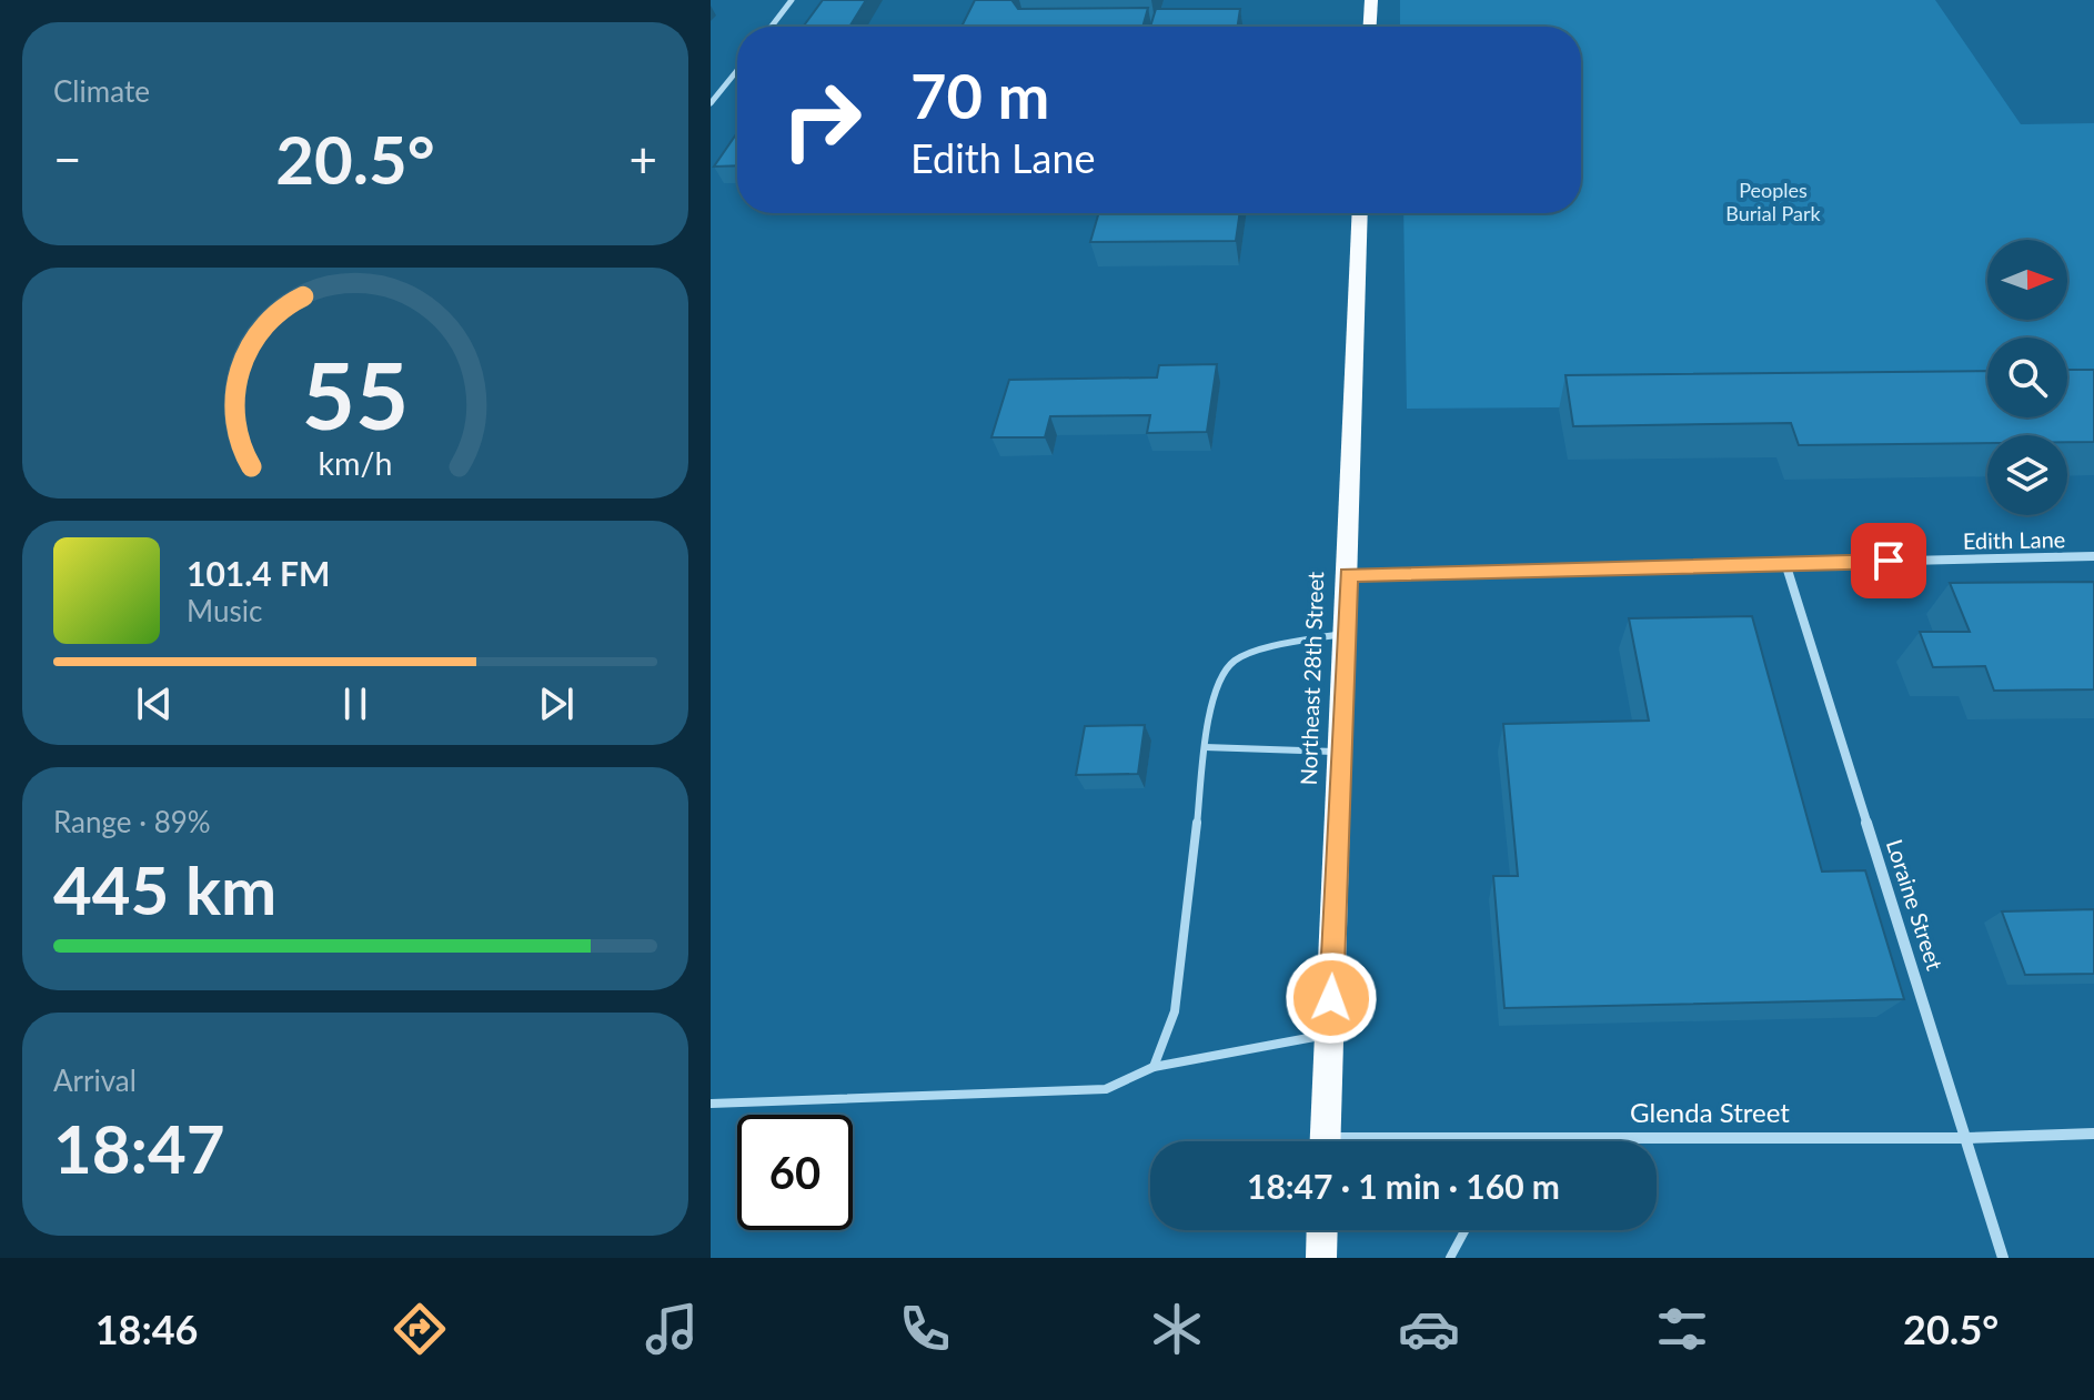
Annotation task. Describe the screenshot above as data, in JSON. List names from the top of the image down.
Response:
{
  "streets": {
    "main road": ["Northeast 28th Street"],
    "street": ["Edith Lane", "Loraine Street", "Glenda Street"]
  },
  "crossings": [
    ["Edith Lane", "Northeast 28th Street"],
    ["Edith Lane", "Loraine Street"],
    ["Loraine Street", "Glenda Street"]
  ],
  "parks": ["Peoples Burial Park"],
  "north": "right",
  "page": {
    "tile": [
      "Climate",
      ["Range · 89%", "445 km"],
      ["Arrival", "18:47"]
    ],
    "turn": ["70 m", "Edith Lane"],
    "heat": ["−", "20.5°", "+"],
    "song": ["101.4 FM", "Music"],
    "limit": "60",
    "trip": "18:47 · 1 min · 160 m",
    "tabs": ["18:46", "20.5°"],
    "gauge": ["55", "km/h"]
  }
}
